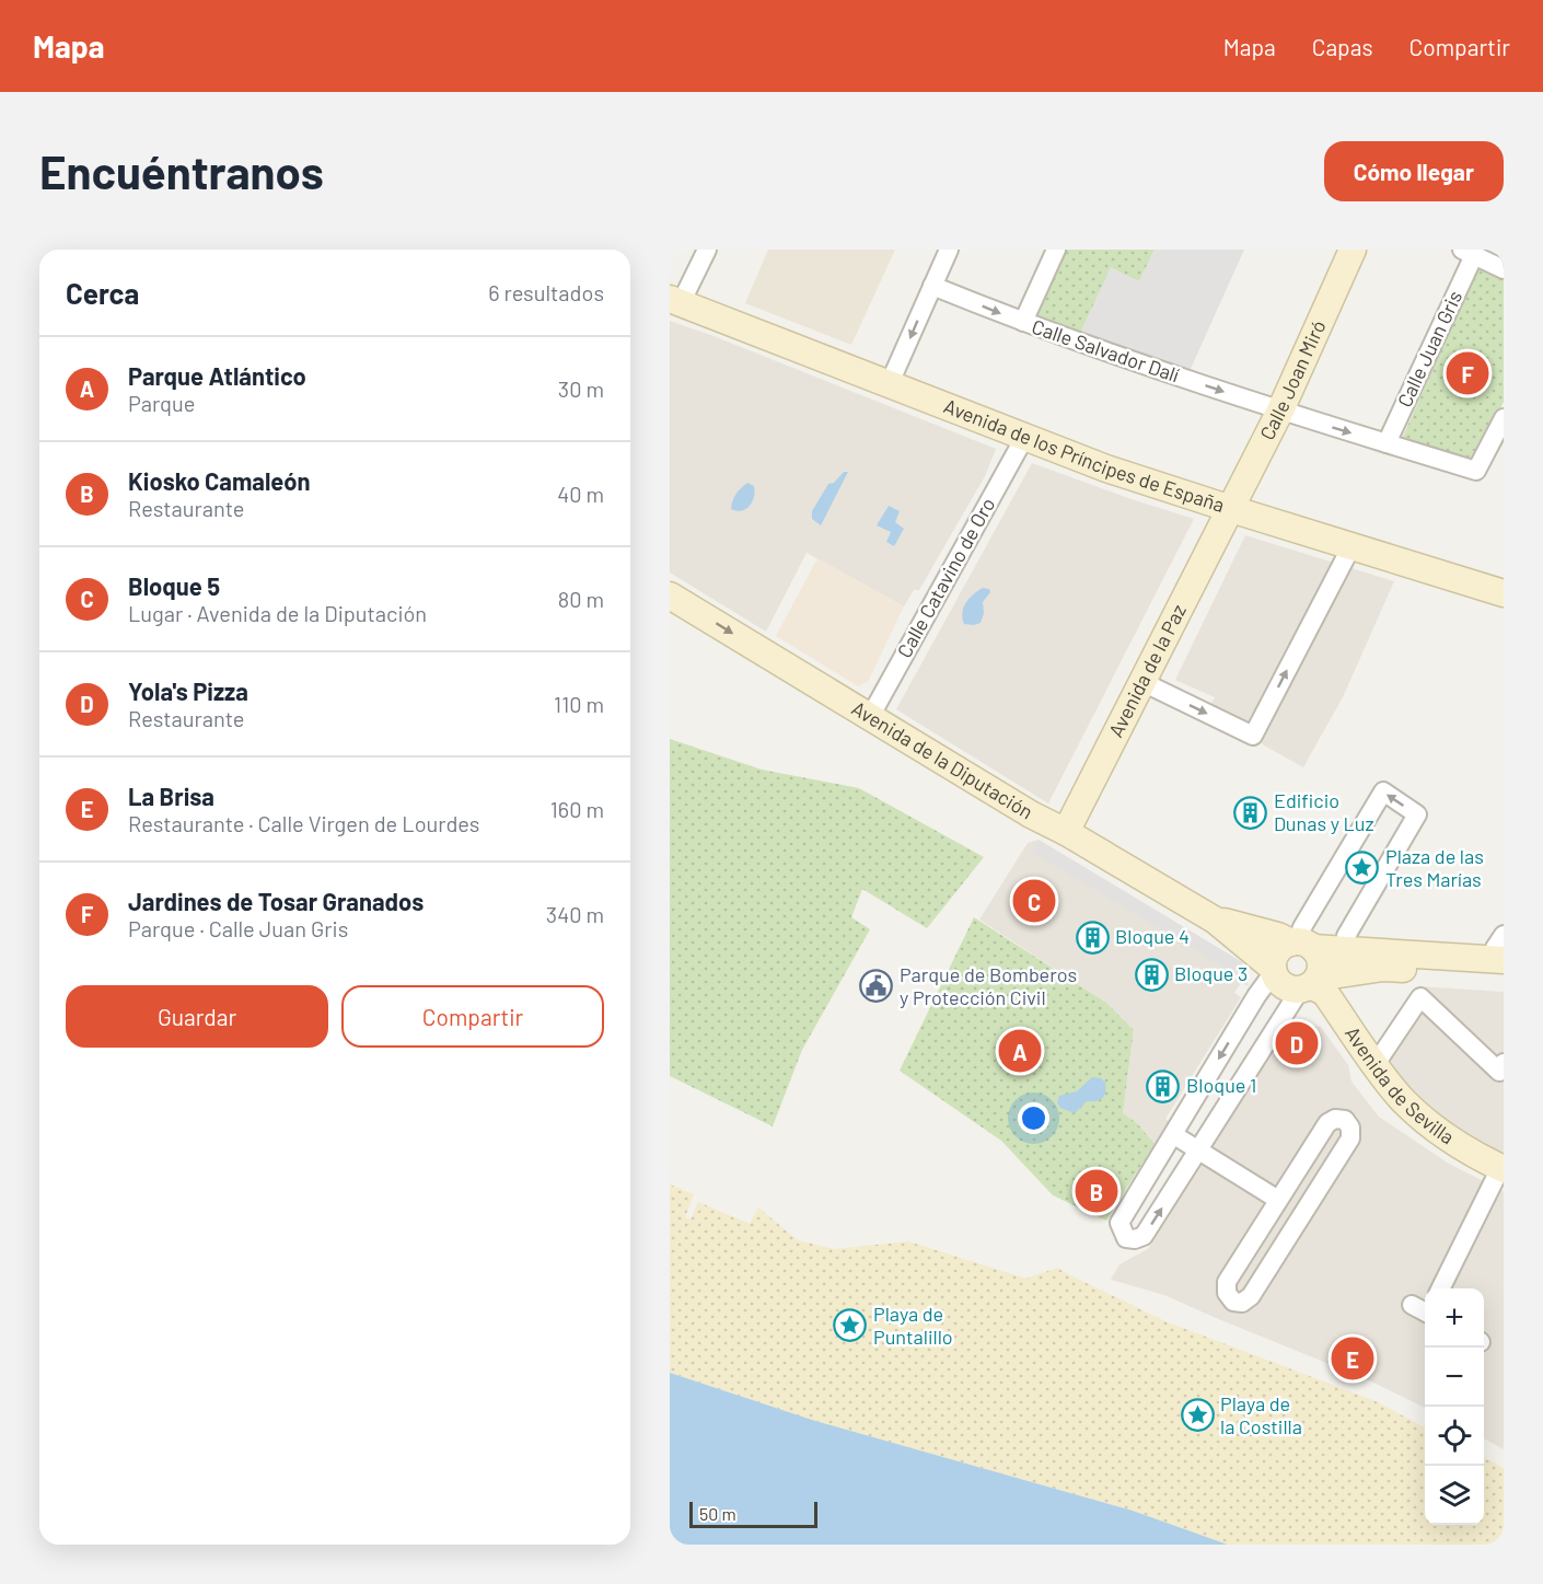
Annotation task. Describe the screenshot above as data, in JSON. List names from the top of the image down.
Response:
{
  "streets": {
    "street": [
      "Calle Juan Gris",
      "Calle Salvador Dalí",
      "Calle Joan Miró",
      "Avenida de los Príncipes de España",
      "Calle Catavino de Oro",
      "Avenida de la Paz",
      "Avenida de la Diputación",
      "Avenida de Sevilla"
    ]
  },
  "crossings": [
    ["Calle Juan Gris", "Calle Salvador Dalí"],
    ["Calle Salvador Dalí", "Calle Joan Miró"],
    ["Calle Joan Miró", "Avenida de los Príncipes de España"],
    ["Calle Joan Miró", "Avenida de la Paz"],
    ["Avenida de los Príncipes de España", "Calle Catavino de Oro"],
    ["Avenida de los Príncipes de España", "Avenida de la Paz"],
    ["Calle Catavino de Oro", "Avenida de la Diputación"],
    ["Avenida de la Paz", "Avenida de la Diputación"],
    ["Avenida de la Diputación", "Avenida de Sevilla"]
  ],
  "one_way": ["Calle Salvador Dalí"],
  "places": {
    "building": [
      "Edificio Dunas y Luz",
      "Bloque 4",
      "Bloque 3",
      "Bloque 1"
    ],
    "place": ["Plaza de las Tres Marías", "Playa de Puntalillo", "Playa de la Costilla"],
    "public building": ["Parque de Bomberos y Protección Civil"]
  },
  "scale_bar": "50 m",
  "page": {
    "header": "Mapa",
    "nav": ["Mapa", "Capas", "Compartir"],
    "buttons": [
      "Cómo llegar",
      ["Guardar", "Compartir"]
    ],
    "title": "Encuéntranos",
    "heading": ["Cerca", "6 resultados"],
    "list": [
      {
        "mark": "A",
        "name": "Parque Atlántico",
        "note": "Parque",
        "value": "30 m"
      },
      {
        "mark": "B",
        "name": "Kiosko Camaleón",
        "note": "Restaurante",
        "value": "40 m"
      },
      {
        "mark": "C",
        "name": "Bloque 5",
        "note": "Lugar · Avenida de la Diputación",
        "value": "80 m"
      },
      {
        "mark": "D",
        "name": "Yola's Pizza",
        "note": "Restaurante",
        "value": "110 m"
      },
      {
        "mark": "E",
        "name": "La Brisa",
        "note": "Restaurante · Calle Virgen de Lourdes",
        "value": "160 m"
      },
      {
        "mark": "F",
        "name": "Jardines de Tosar Granados",
        "note": "Parque · Calle Juan Gris",
        "value": "340 m"
      }
    ],
    "pins": [
      "F",
      "C",
      "D",
      "A",
      "B",
      "E"
    ],
    "map_buttons": ["+", "−"],
    "scale": "50 m"
  }
}
